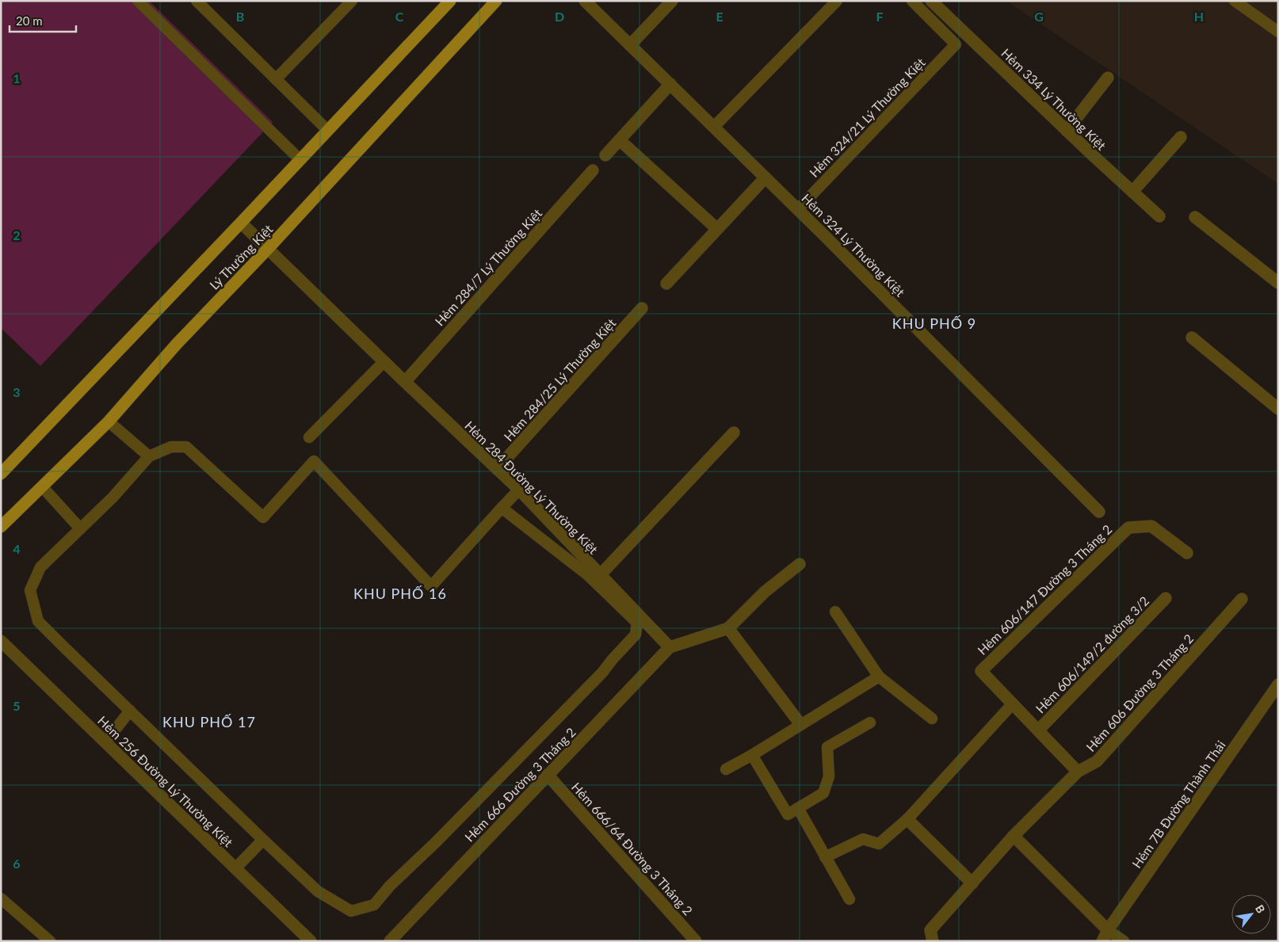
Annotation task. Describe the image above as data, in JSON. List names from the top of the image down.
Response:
{
  "streets": {
    "main road": ["Lý Thường Kiệt"],
    "street": [
      "Hẻm 334 Lý Thường Kiệt",
      "Hẻm 324 Lý Thường Kiệt",
      "Hẻm 284/7 Lý Thường Kiệt",
      "Hẻm 284/25 Lý Thường Kiệt",
      "Hẻm 284 Đường Lý Thường Kiệt",
      "Hẻm 606/147 Đường 3 Tháng 2",
      "Hẻm 606/149/2 đường 3/2",
      "Hẻm 606 Đường 3 Tháng 2",
      "Hẻm 256 Đường Lý Thường Kiệt",
      "Hẻm 666 Đường 3 Tháng 2",
      "Hẻm 7B Đường Thành Thái",
      "Hẻm 666/64 Đường 3 Tháng 2"
    ],
    "lane": ["Hẻm 324/21 Lý Thường Kiệt"]
  },
  "crossings": [
    ["Hẻm 324/21 Lý Thường Kiệt", "Hẻm 324 Lý Thường Kiệt"],
    ["Lý Thường Kiệt", "Hẻm 284 Đường Lý Thường Kiệt"],
    ["Hẻm 284/7 Lý Thường Kiệt", "Hẻm 284 Đường Lý Thường Kiệt"],
    ["Hẻm 284/25 Lý Thường Kiệt", "Hẻm 284 Đường Lý Thường Kiệt"],
    ["Hẻm 284 Đường Lý Thường Kiệt", "Hẻm 666 Đường 3 Tháng 2"],
    ["Hẻm 606/147 Đường 3 Tháng 2", "Hẻm 606/149/2 đường 3/2"],
    ["Hẻm 606/147 Đường 3 Tháng 2", "Hẻm 606 Đường 3 Tháng 2"],
    ["Hẻm 666 Đường 3 Tháng 2", "Hẻm 666/64 Đường 3 Tháng 2"]
  ],
  "districts": ["KHU PHỐ 9", "KHU PHỐ 16", "KHU PHỐ 17"],
  "scale_bar": "20 m",
  "north": "top right",
  "grid": {
    "columns": [
      "B",
      "C",
      "D",
      "E",
      "F",
      "G",
      "H"
    ],
    "rows": [
      "1",
      "2",
      "3",
      "4",
      "5",
      "6"
    ]
  }
}
